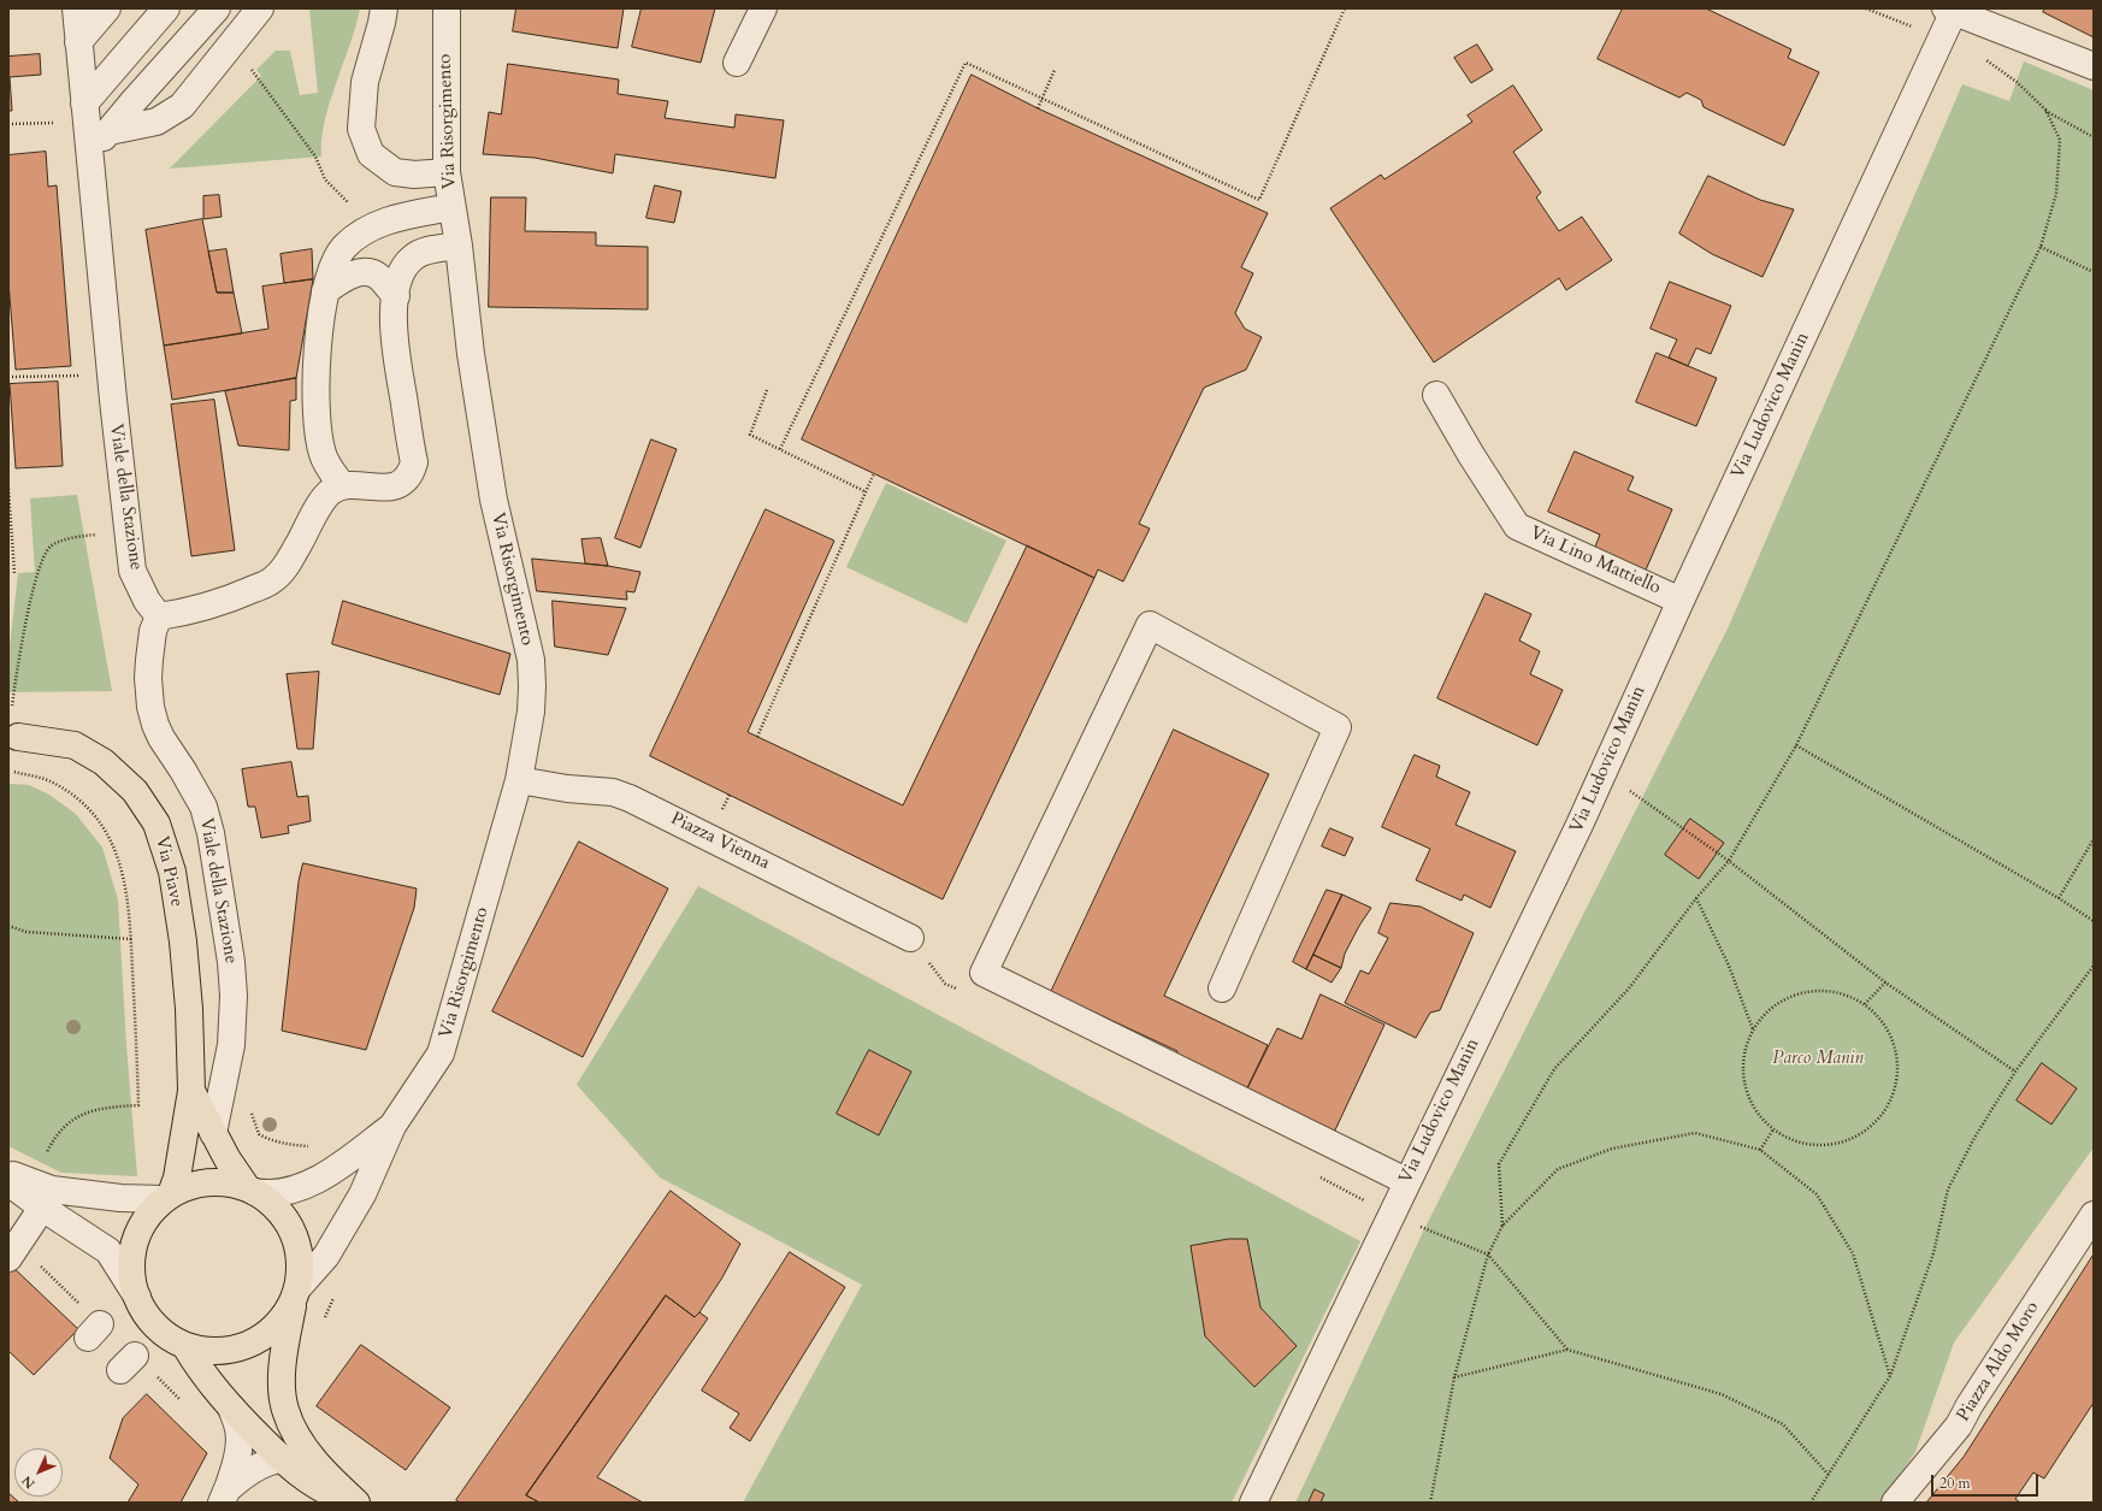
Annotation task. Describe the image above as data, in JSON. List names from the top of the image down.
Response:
{
  "streets": {
    "main road": ["Via Piave"],
    "street": [
      "Via Risorgimento",
      "Via Ludovico Manin",
      "Viale della Stazione",
      "Via Lino Mattiello",
      "Piazza Vienna",
      "Piazza Aldo Moro"
    ]
  },
  "crossings": [
    ["Via Risorgimento", "Piazza Vienna"],
    ["Via Ludovico Manin", "Via Lino Mattiello"],
    ["Viale della Stazione", "Via Piave"]
  ],
  "parks": ["Parco Manin"],
  "scale_bar": "20 m",
  "north": "bottom left"
}
